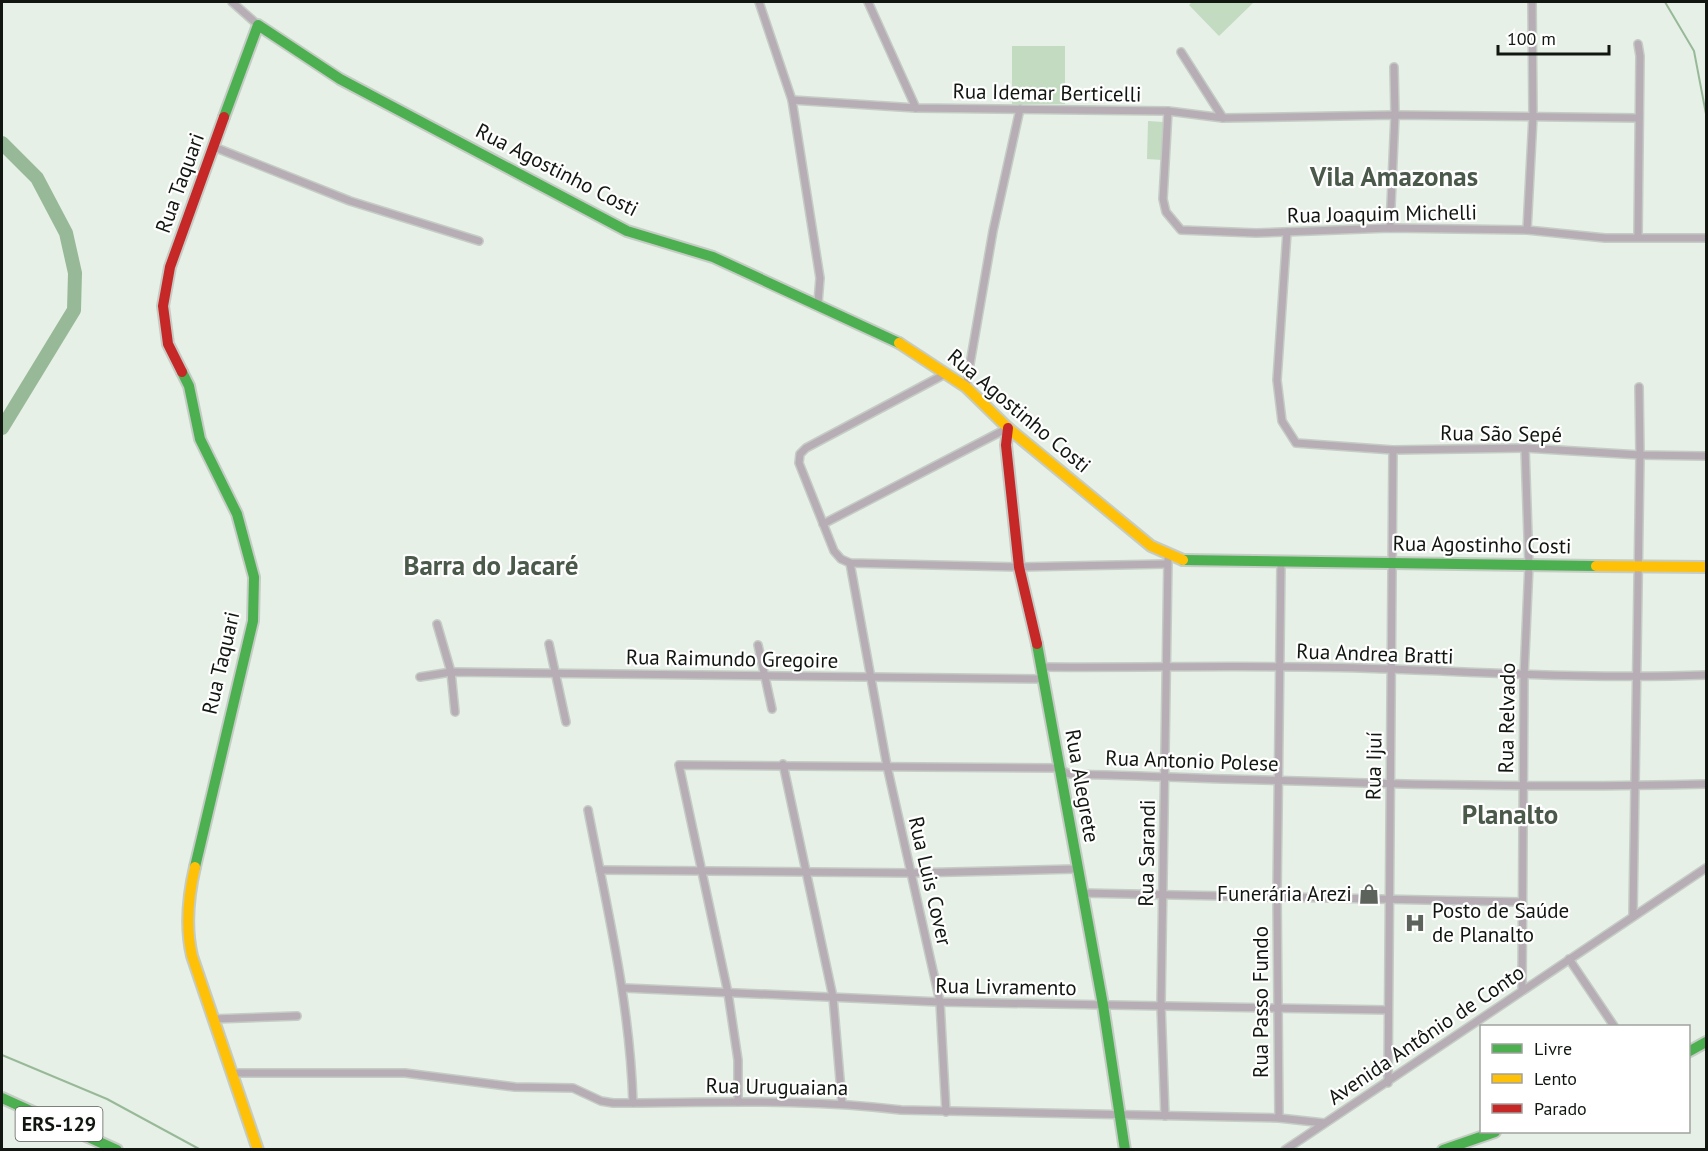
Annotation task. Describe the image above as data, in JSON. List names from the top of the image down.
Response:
{
  "streets": {
    "street": [
      "Rua Idemar Berticelli",
      "Rua Agostinho Costi",
      "Rua Taquari",
      "Rua Joaquim Michelli",
      "Rua São Sepé",
      "Rua Andrea Bratti",
      "Rua Raimundo Gregoire",
      "Rua Relvado",
      "Rua Antonio Polese",
      "Rua Ijuí",
      "Rua Alegrete",
      "Rua Sarandi",
      "Rua Luis Cover",
      "Rua Livramento",
      "Rua Passo Fundo",
      "Avenida Antônio de Conto",
      "Rua Uruguaiana",
      "ERS-129"
    ]
  },
  "crossings": [
    ["Rua Idemar Berticelli", "Rua Joaquim Michelli"],
    ["Rua Agostinho Costi", "Rua Taquari"],
    ["Rua Agostinho Costi", "Rua Relvado"],
    ["Rua Agostinho Costi", "Rua Ijuí"],
    ["Rua Agostinho Costi", "Rua Alegrete"],
    ["Rua Agostinho Costi", "Rua Sarandi"],
    ["Rua Agostinho Costi", "Rua Passo Fundo"],
    ["Rua Taquari", "Rua Uruguaiana"],
    ["Rua Joaquim Michelli", "Rua São Sepé"],
    ["Rua São Sepé", "Rua Relvado"],
    ["Rua São Sepé", "Rua Ijuí"],
    ["Rua Andrea Bratti", "Rua Relvado"],
    ["Rua Andrea Bratti", "Rua Ijuí"],
    ["Rua Andrea Bratti", "Rua Alegrete"],
    ["Rua Andrea Bratti", "Rua Sarandi"],
    ["Rua Andrea Bratti", "Rua Passo Fundo"],
    ["Rua Raimundo Gregoire", "Rua Alegrete"],
    ["Rua Raimundo Gregoire", "Rua Luis Cover"],
    ["Rua Relvado", "Rua Antonio Polese"],
    ["Rua Relvado", "Avenida Antônio de Conto"],
    ["Rua Antonio Polese", "Rua Ijuí"],
    ["Rua Antonio Polese", "Rua Alegrete"],
    ["Rua Antonio Polese", "Rua Sarandi"],
    ["Rua Antonio Polese", "Rua Luis Cover"],
    ["Rua Antonio Polese", "Rua Passo Fundo"],
    ["Rua Ijuí", "Rua Livramento"],
    ["Rua Ijuí", "Avenida Antônio de Conto"],
    ["Rua Alegrete", "Rua Livramento"],
    ["Rua Alegrete", "Rua Uruguaiana"],
    ["Rua Sarandi", "Rua Livramento"],
    ["Rua Sarandi", "Rua Uruguaiana"],
    ["Rua Luis Cover", "Rua Livramento"],
    ["Rua Luis Cover", "Rua Uruguaiana"],
    ["Rua Livramento", "Rua Passo Fundo"],
    ["Rua Passo Fundo", "Rua Uruguaiana"],
    ["Avenida Antônio de Conto", "Rua Uruguaiana"]
  ],
  "districts": ["Vila Amazonas", "Barra do Jacaré", "Planalto"],
  "places": {
    "shop": ["Funerária Arezi"],
    "hospital": ["Posto de Saúde de Planalto"]
  },
  "legend": ["Livre", "Lento", "Parado"],
  "scale_bar": "100 m"
}
